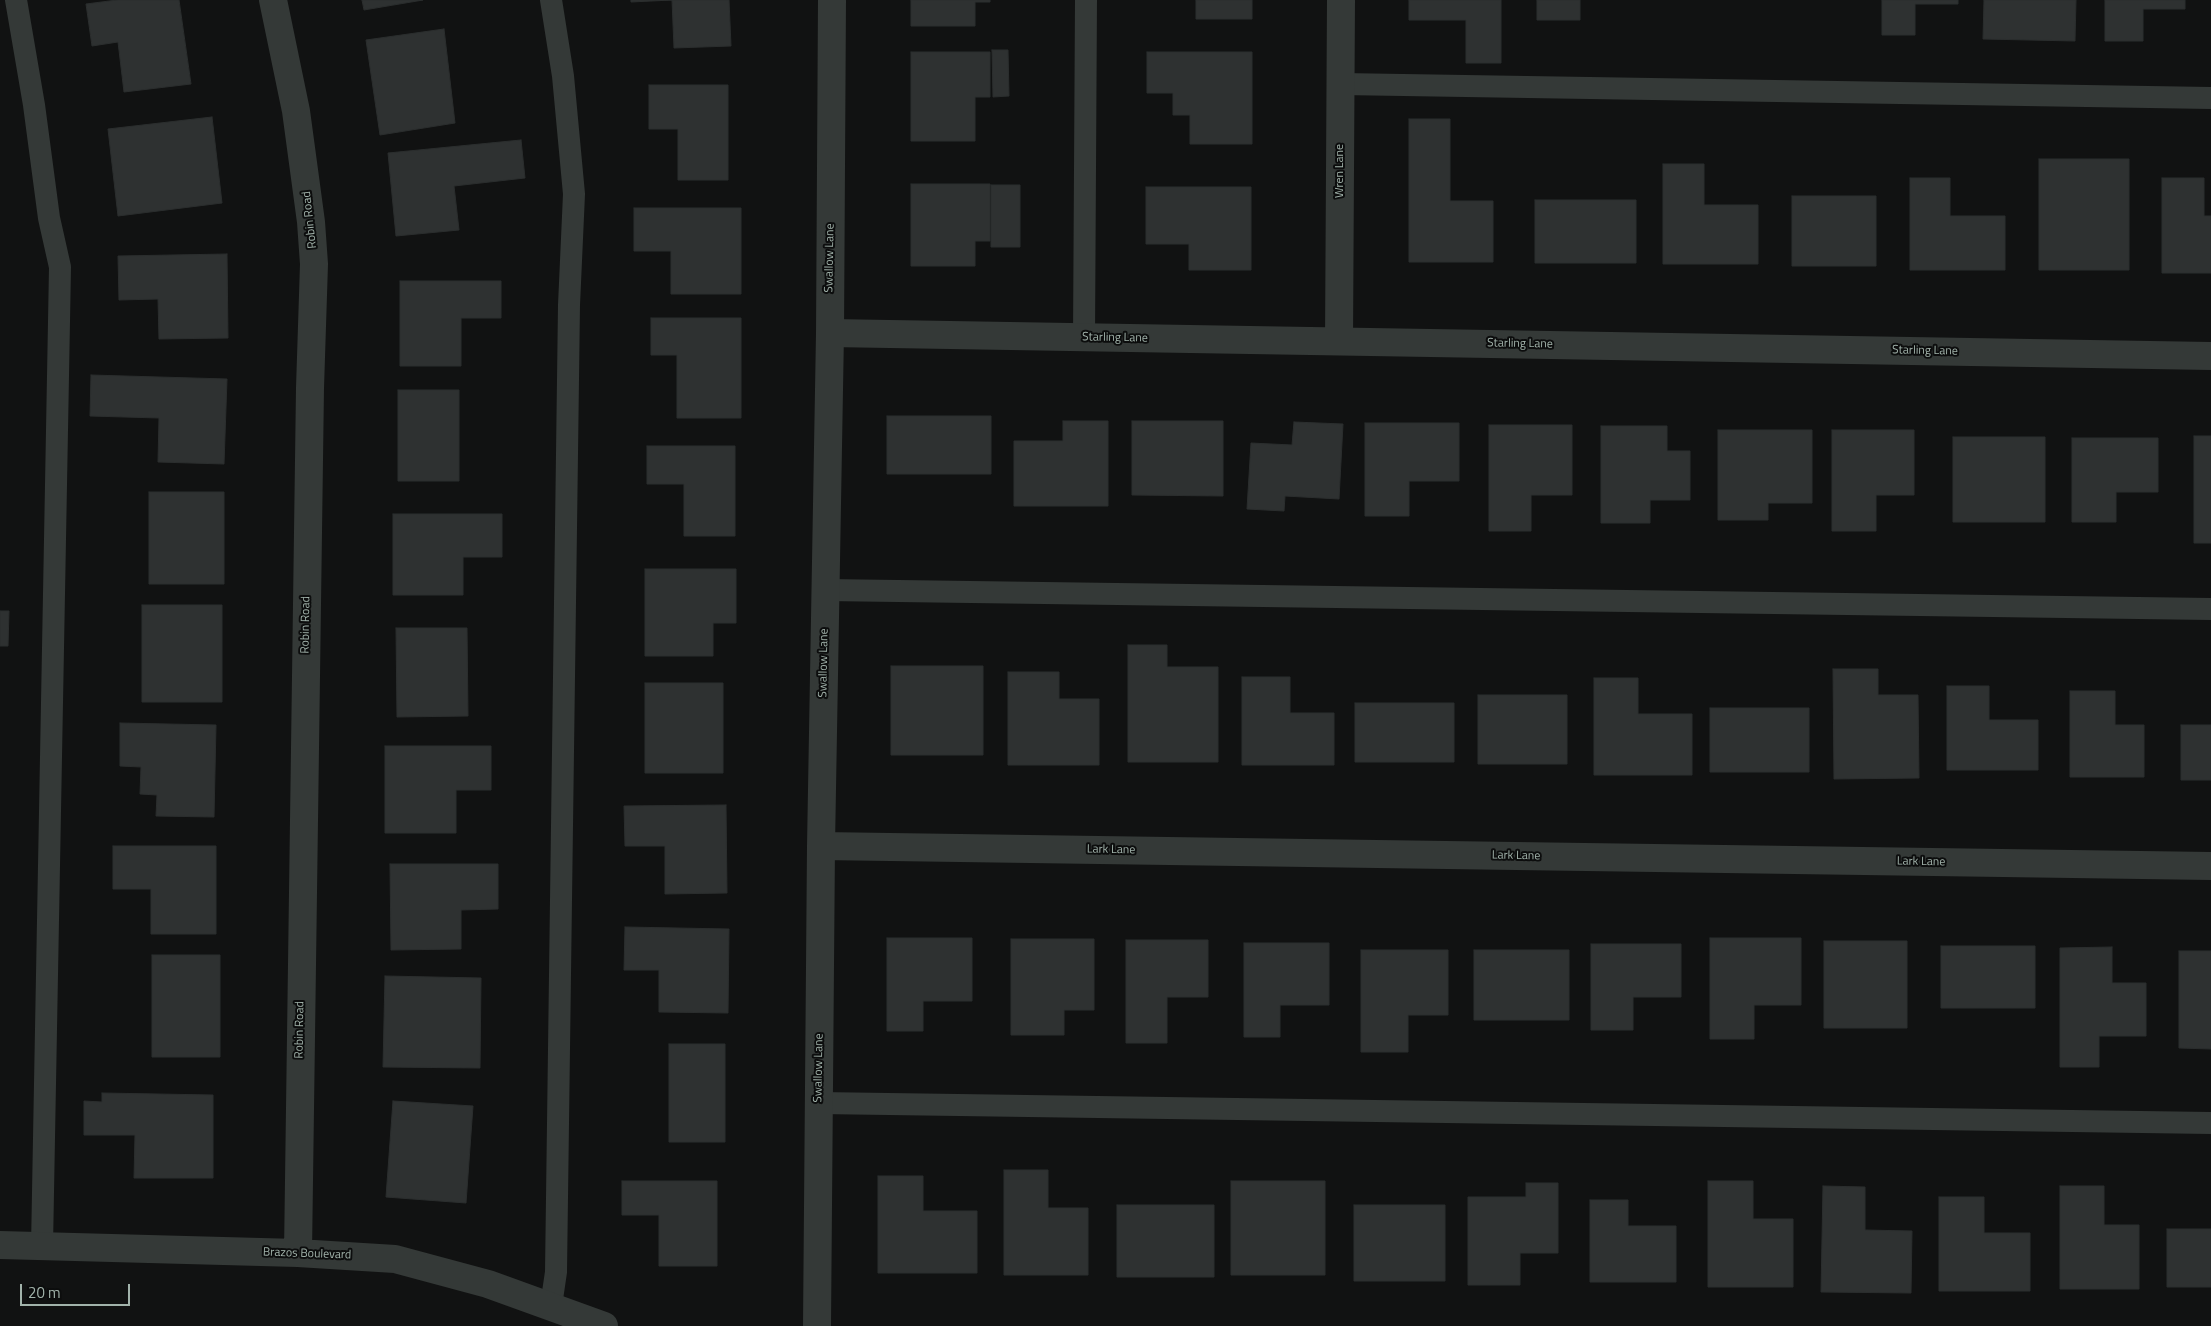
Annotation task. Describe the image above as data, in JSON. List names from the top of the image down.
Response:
{
  "streets": {
    "street": [
      "Wren Lane",
      "Robin Road",
      "Swallow Lane",
      "Starling Lane",
      "Lark Lane",
      "Brazos Boulevard"
    ]
  },
  "crossings": [
    ["Wren Lane", "Starling Lane"],
    ["Robin Road", "Brazos Boulevard"],
    ["Swallow Lane", "Starling Lane"],
    ["Swallow Lane", "Lark Lane"]
  ],
  "scale_bar": "20 m"
}
